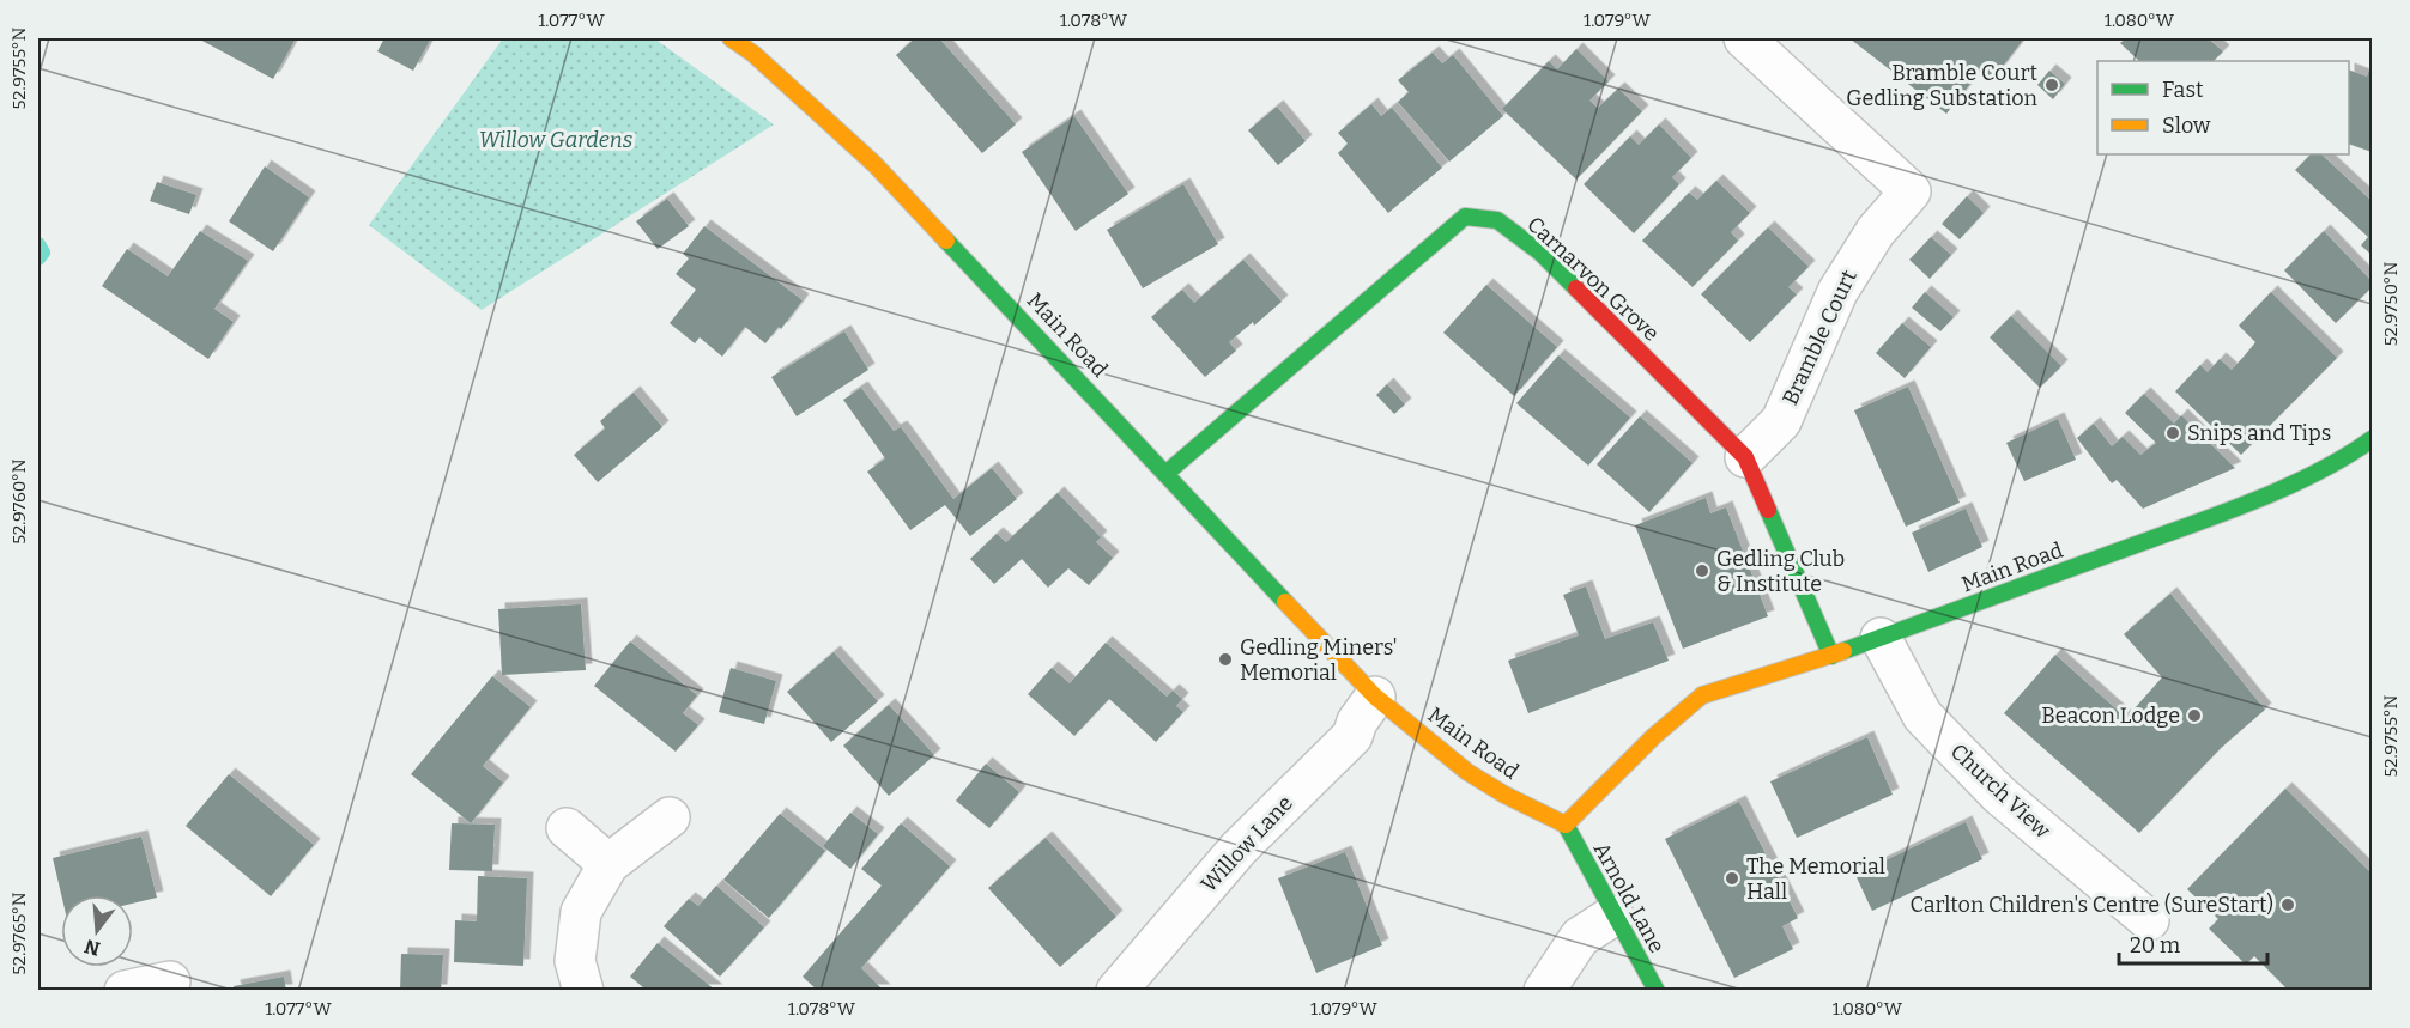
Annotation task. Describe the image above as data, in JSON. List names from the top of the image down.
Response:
{
  "streets": {
    "street": [
      "Carnarvon Grove",
      "Main Road",
      "Bramble Court",
      "Church View",
      "Willow Lane",
      "Arnold Lane"
    ]
  },
  "crossings": [
    ["Carnarvon Grove", "Main Road"],
    ["Carnarvon Grove", "Bramble Court"],
    ["Main Road", "Church View"],
    ["Main Road", "Willow Lane"],
    ["Main Road", "Arnold Lane"]
  ],
  "parks": ["Willow Gardens"],
  "places": [
    "Bramble Court Gedling Substation",
    "Snips and Tips",
    "Gedling Club & Institute",
    "Gedling Miners' Memorial",
    "Beacon Lodge",
    "The Memorial Hall",
    "Carlton Children's Centre (SureStart)"
  ],
  "legend": ["Fast", "Slow"],
  "scale_bar": "20 m",
  "north": "bottom",
  "coordinates": [
    "1.077°W",
    "1.078°W",
    "1.079°W",
    "1.080°W",
    "52.9755°N",
    "52.9750°N",
    "52.9760°N",
    "52.9765°N"
  ]
}
